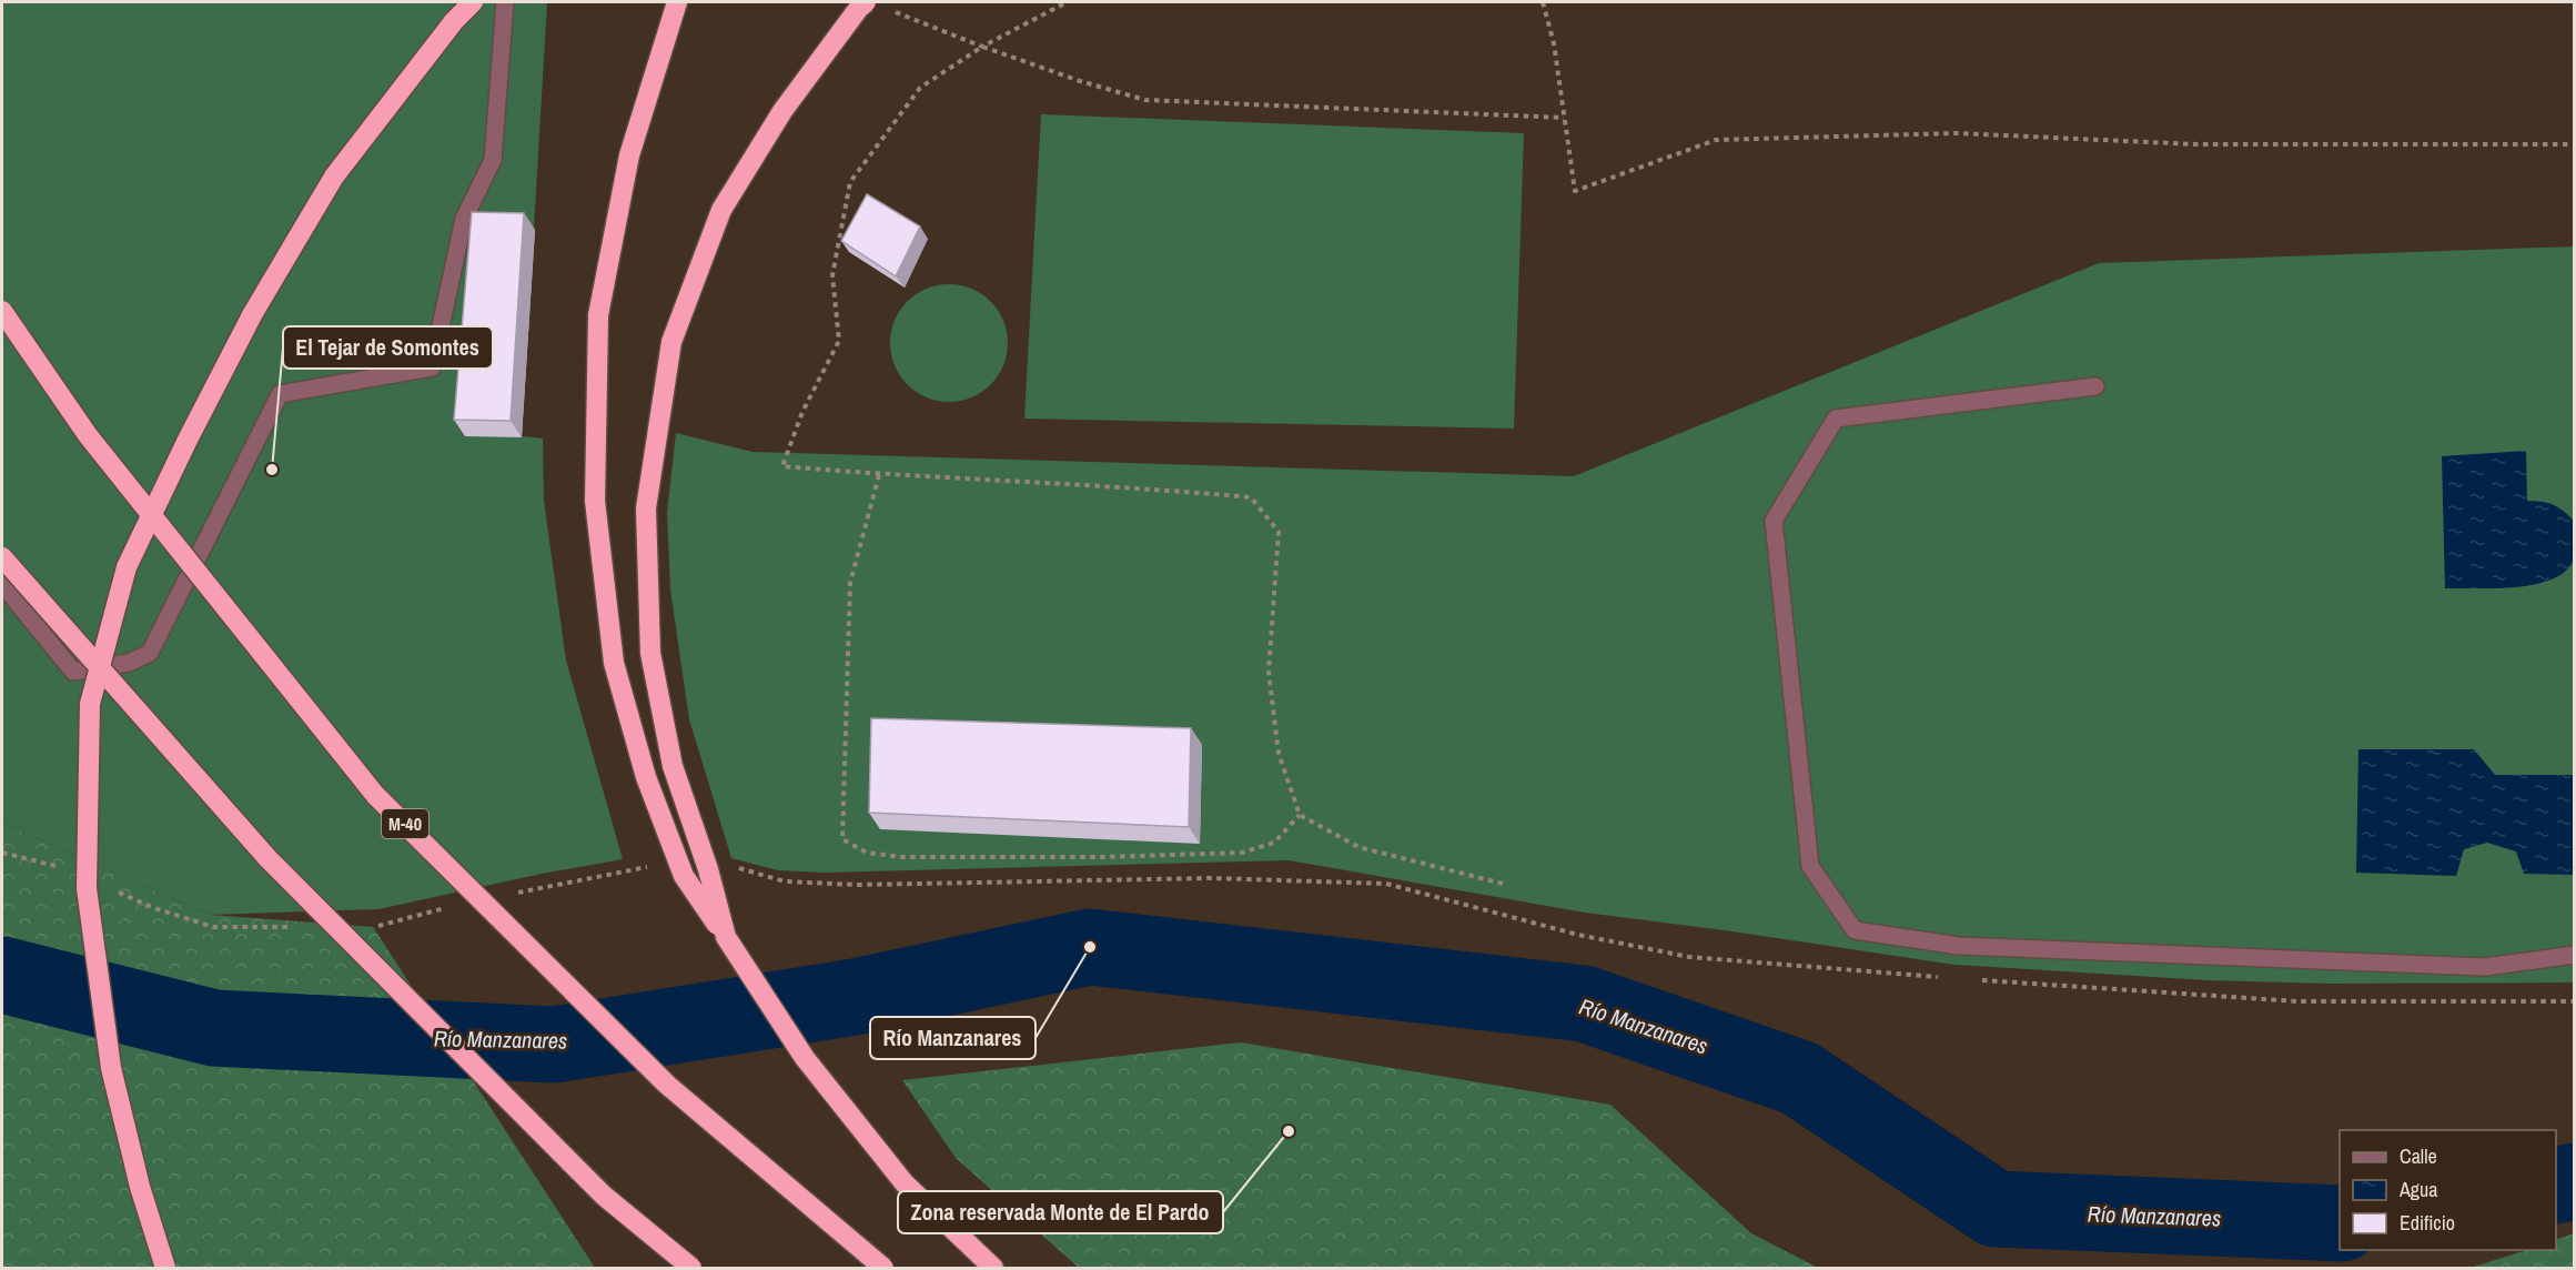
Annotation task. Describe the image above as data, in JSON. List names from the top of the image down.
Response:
{
  "streets": {
    "highway": ["M-40"]
  },
  "water": ["Río Manzanares"],
  "places": ["El Tejar de Somontes", "Río Manzanares", "Zona reservada Monte de El Pardo"],
  "legend": ["Calle", "Agua", "Edificio"]
}
